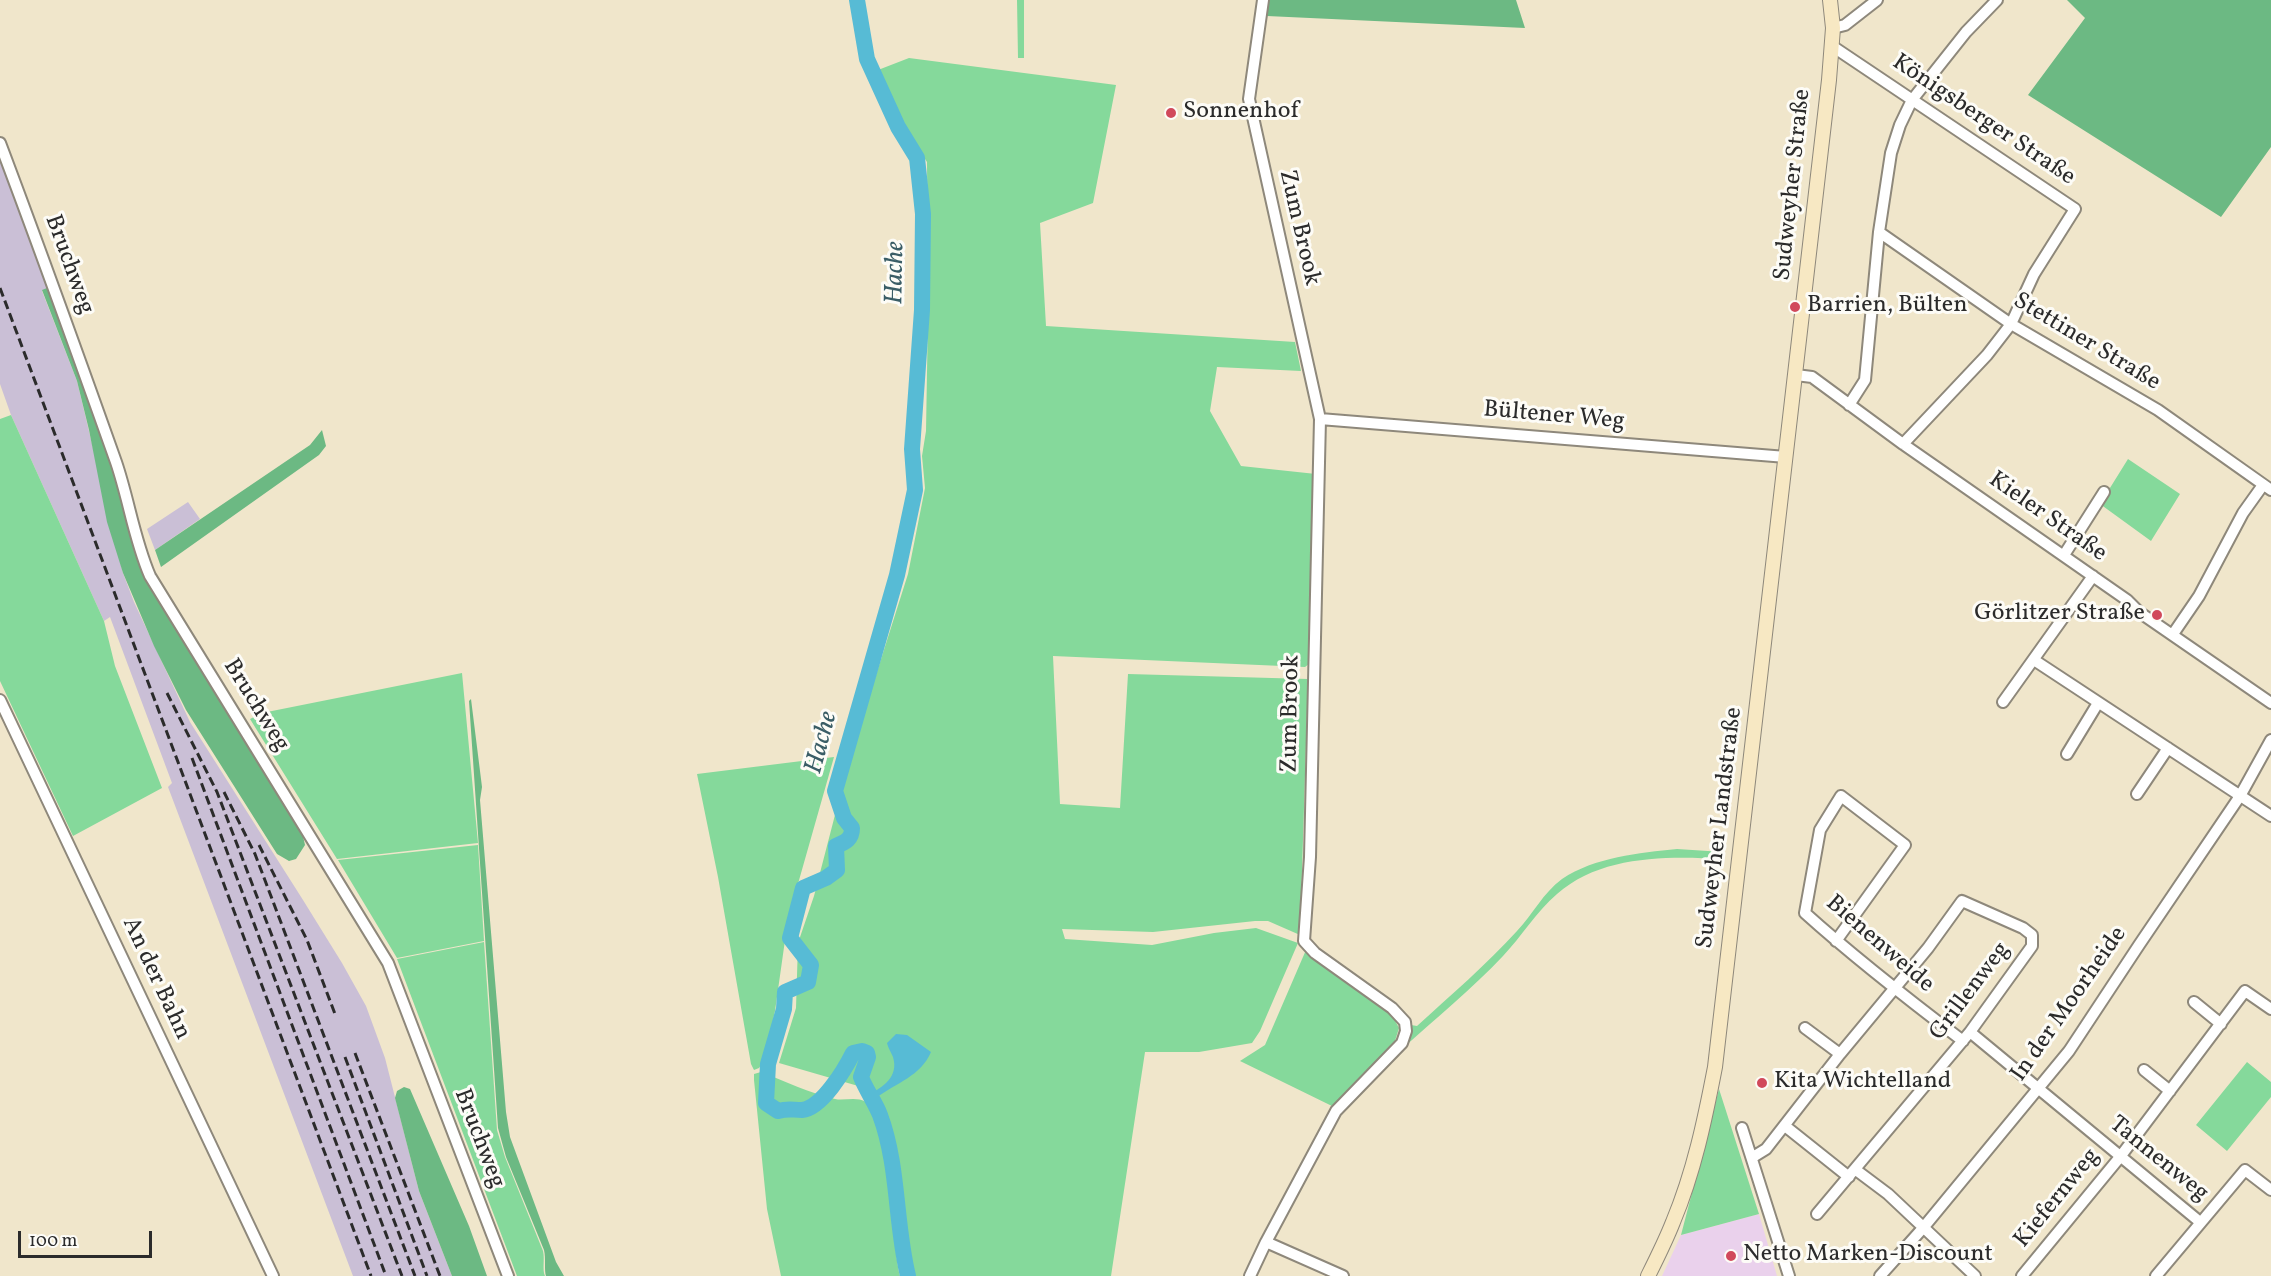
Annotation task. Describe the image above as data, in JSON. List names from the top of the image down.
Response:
{
  "streets": {
    "main road": ["Sudweyher Straße", "Sudweyher Landstraße"],
    "street": [
      "Königsberger Straße",
      "Zum Brook",
      "Bruchweg",
      "Stettiner Straße",
      "Bültener Weg",
      "Kieler Straße",
      "Bienenweide",
      "An der Bahn",
      "Grillenweg",
      "In der Moorheide",
      "Tannenweg",
      "Kiefernweg"
    ]
  },
  "crossings": [
    ["Königsberger Straße", "Sudweyher Straße"],
    ["Königsberger Straße", "Stettiner Straße"],
    ["Königsberger Straße", "Kieler Straße"],
    ["Sudweyher Straße", "Kieler Straße"],
    ["Sudweyher Straße", "Sudweyher Landstraße"],
    ["Zum Brook", "Bültener Weg"],
    ["Bültener Weg", "Sudweyher Landstraße"],
    ["Kieler Straße", "Sudweyher Landstraße"],
    ["Bienenweide", "Grillenweg"],
    ["Bienenweide", "In der Moorheide"],
    ["Bienenweide", "Tannenweg"],
    ["In der Moorheide", "Tannenweg"],
    ["Tannenweg", "Kiefernweg"]
  ],
  "water": ["Hache"],
  "places": [
    "Sonnenhof",
    "Barrien, Bülten",
    "Görlitzer Straße",
    "Kita Wichtelland",
    "Netto Marken-Discount"
  ],
  "scale_bar": "100 m"
}
